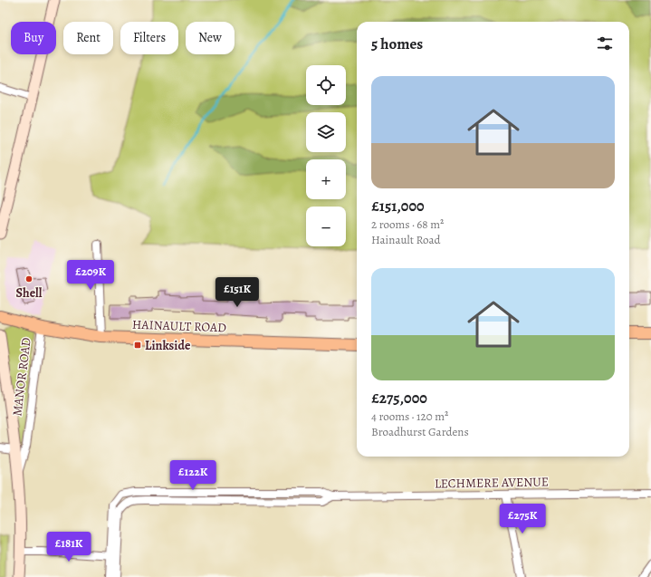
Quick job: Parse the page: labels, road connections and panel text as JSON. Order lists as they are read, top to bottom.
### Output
{
  "streets": {
    "main road": ["HAINAULT ROAD", "MANOR ROAD"],
    "street": ["LECHMERE AVENUE"]
  },
  "crossings": [
    ["HAINAULT ROAD", "MANOR ROAD"]
  ],
  "places": {
    "other": ["Shell"],
    "transit": ["Linkside"]
  },
  "page": {
    "chip": [
      "Buy",
      "Rent",
      "Filters",
      "New"
    ],
    "heading": "5 homes",
    "map_buttons": ["+", "−"],
    "list": [
      {
        "name": "£151,000",
        "note": "2 rooms · 68 m² · Hainault Road"
      },
      {
        "name": "£275,000",
        "note": "4 rooms · 120 m² · Broadhurst Gardens"
      }
    ],
    "price": [
      "£209K",
      "£151K",
      "£122K",
      "£275K",
      "£181K"
    ]
  }
}
